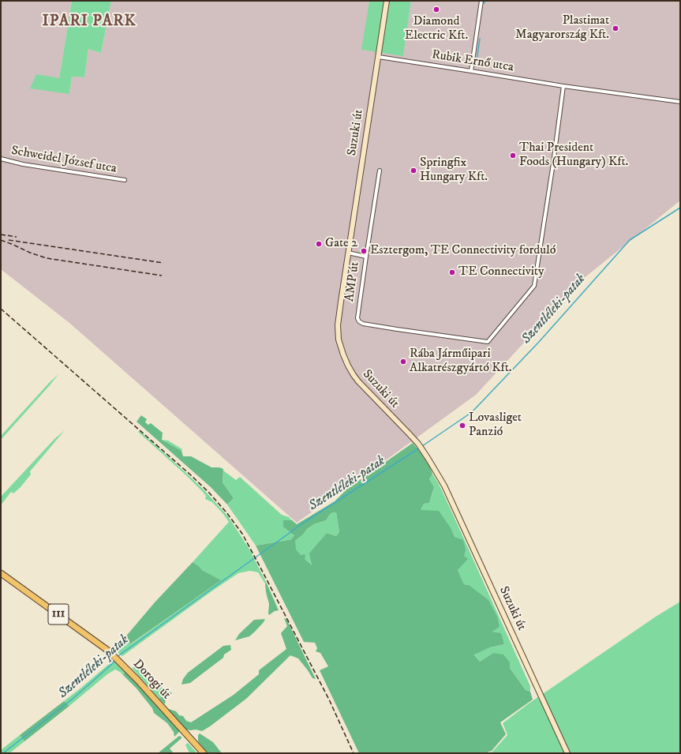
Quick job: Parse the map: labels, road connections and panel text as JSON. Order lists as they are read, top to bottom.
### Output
{
  "streets": {
    "main road": ["Suzuki út", "111", "Dorogi út"],
    "street": ["Rubik Ernő utca", "Schweidel József utca", "AMP út"]
  },
  "crossings": [
    ["Rubik Ernő utca", "Suzuki út"],
    ["Rubik Ernő utca", "AMP út"]
  ],
  "districts": ["IPARI PARK"],
  "water": ["Szentléleki-patak"],
  "places": [
    "Diamond Electric Kft.",
    "Plastimat Magyarország Kft.",
    "Thai President Foods (Hungary) Kft.",
    "Springfix Hungary Kft.",
    "Gate 2",
    "Esztergom, TE Connectivity forduló",
    "TE Connectivity",
    "Rába Járműipari Alkatrészgyártó Kft.",
    "Lovasliget Panzió"
  ]
}
